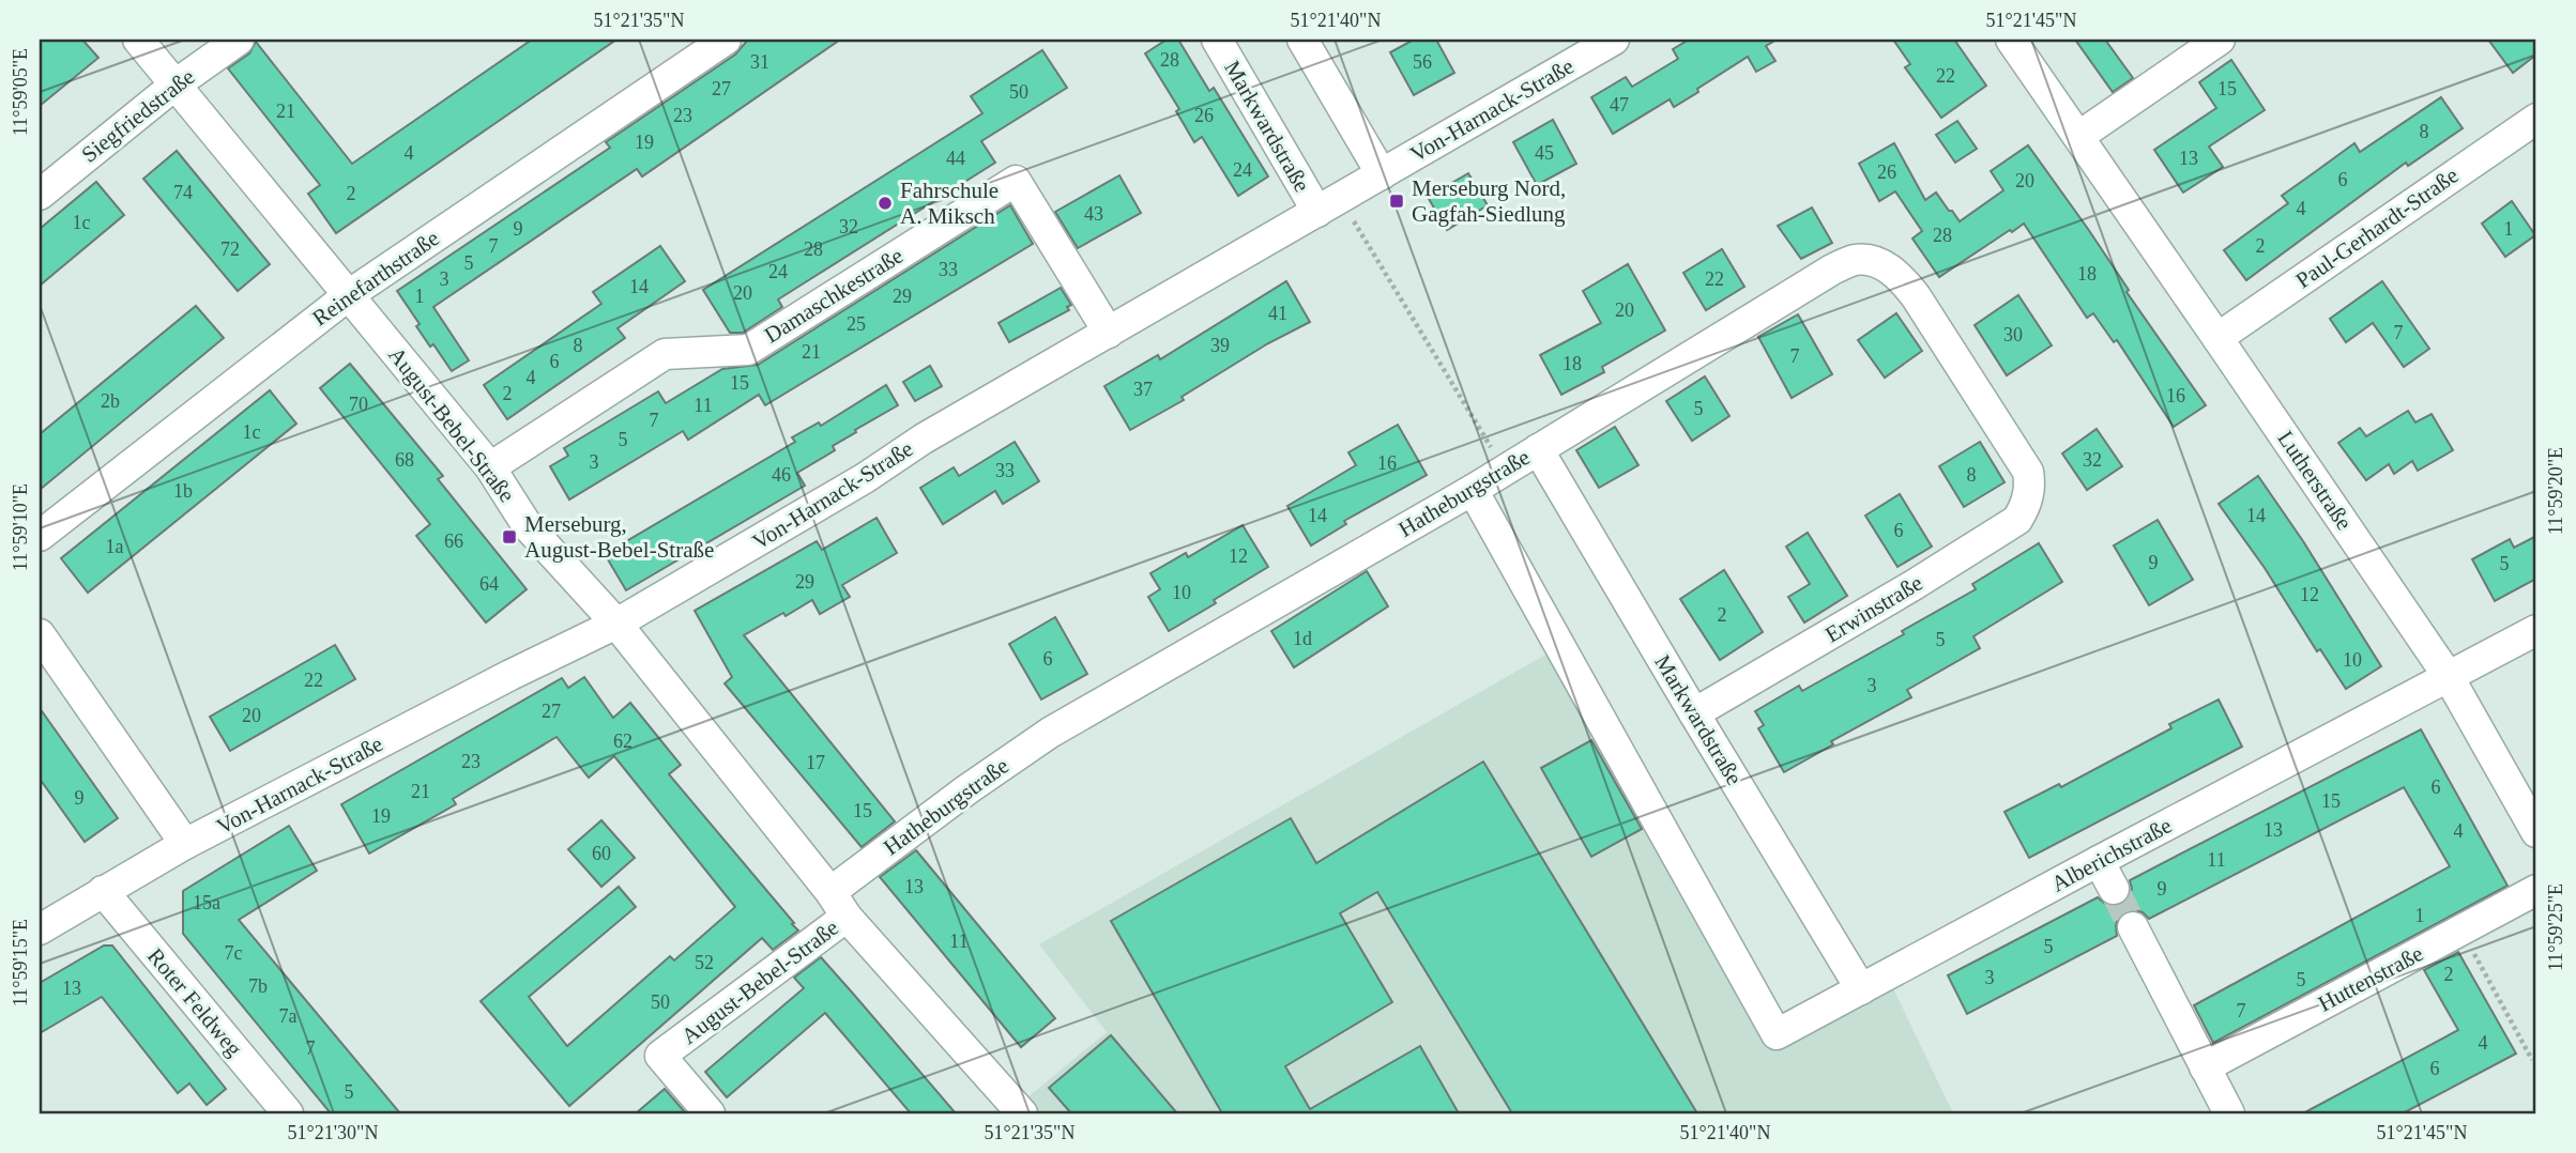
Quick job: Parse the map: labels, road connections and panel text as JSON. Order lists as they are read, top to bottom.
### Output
{
  "streets": {
    "street": [
      "Von-Harnack-Straße",
      "Siegfriedstraße",
      "Markwardstraße",
      "Paul-Gerhardt-Straße",
      "Reinefarthstraße",
      "Damaschkestraße",
      "August-Bebel-Straße",
      "Lutherstraße",
      "Hatheburgstraße",
      "Erwinstraße",
      "Alberichstraße",
      "Huttenstraße",
      "Roter Feldweg"
    ]
  },
  "crossings": [
    ["Von-Harnack-Straße", "Markwardstraße"],
    ["Von-Harnack-Straße", "Damaschkestraße"],
    ["Von-Harnack-Straße", "August-Bebel-Straße"],
    ["Von-Harnack-Straße", "Roter Feldweg"],
    ["Siegfriedstraße", "August-Bebel-Straße"],
    ["Markwardstraße", "Hatheburgstraße"],
    ["Markwardstraße", "Erwinstraße"],
    ["Markwardstraße", "Alberichstraße"],
    ["Paul-Gerhardt-Straße", "Lutherstraße"],
    ["Reinefarthstraße", "August-Bebel-Straße"],
    ["Damaschkestraße", "August-Bebel-Straße"],
    ["August-Bebel-Straße", "Hatheburgstraße"],
    ["Lutherstraße", "Alberichstraße"],
    ["Hatheburgstraße", "Erwinstraße"],
    ["Hatheburgstraße", "Alberichstraße"]
  ],
  "places": {
    "transit": ["Merseburg Nord, Gagfah-Siedlung", "Merseburg, August-Bebel-Straße"],
    "other": ["Fahrschule A. Miksch"]
  },
  "house_numbers": [
    "28",
    "31",
    "56",
    "22",
    "27",
    "15",
    "50",
    "47",
    "21",
    "23",
    "26",
    "8",
    "19",
    "4",
    "45",
    "44",
    "13",
    "24",
    "26",
    "6",
    "20",
    "74",
    "2",
    "4",
    "43",
    "1c",
    "32",
    "9",
    "1",
    "28",
    "7",
    "2",
    "72",
    "28",
    "5",
    "33",
    "24",
    "18",
    "3",
    "22",
    "14",
    "20",
    "1",
    "29",
    "20",
    "41",
    "25",
    "7",
    "30",
    "8",
    "39",
    "21",
    "7",
    "6",
    "18",
    "4",
    "15",
    "37",
    "2",
    "16",
    "2b",
    "70",
    "11",
    "5",
    "7",
    "1c",
    "5",
    "68",
    "32",
    "3",
    "16",
    "33",
    "46",
    "8",
    "1b",
    "14",
    "14",
    "6",
    "66",
    "1a",
    "12",
    "9",
    "5",
    "29",
    "64",
    "10",
    "12",
    "2",
    "1d",
    "5",
    "6",
    "10",
    "22",
    "3",
    "27",
    "20",
    "62",
    "23",
    "17",
    "6",
    "21",
    "9",
    "15",
    "15",
    "19",
    "13",
    "4",
    "60",
    "11",
    "13",
    "9",
    "15a",
    "1",
    "11",
    "5",
    "7c",
    "52",
    "2",
    "3",
    "5",
    "7b",
    "13",
    "50",
    "7",
    "7a",
    "4",
    "7",
    "6",
    "5"
  ],
  "coordinates": [
    "51°21'35\"N",
    "51°21'40\"N",
    "51°21'45\"N",
    "11°59'05\"E",
    "11°59'20\"E",
    "11°59'10\"E",
    "11°59'25\"E",
    "11°59'15\"E",
    "51°21'30\"N"
  ]
}
